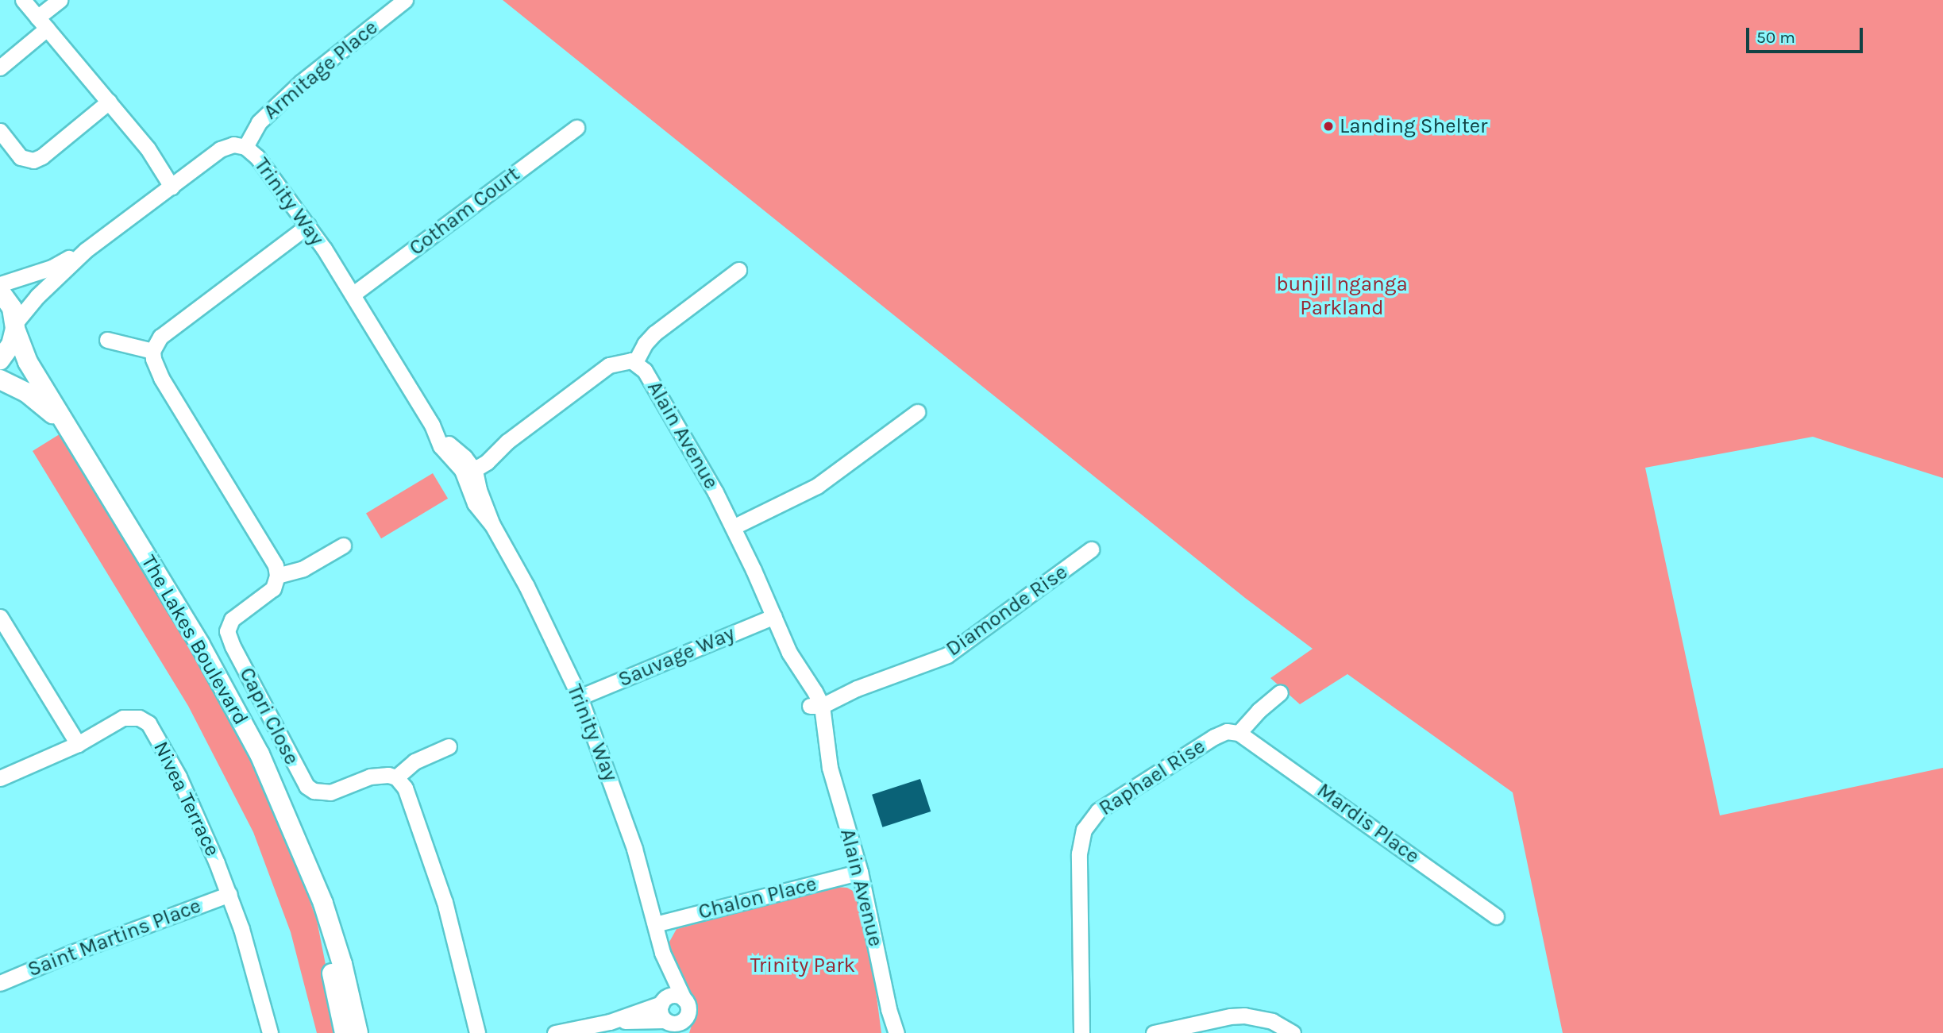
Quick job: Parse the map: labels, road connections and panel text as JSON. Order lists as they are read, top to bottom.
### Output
{
  "streets": {
    "street": [
      "Armitage Place",
      "Trinity Way",
      "Cotham Court",
      "Alain Avenue",
      "Diamonde Rise",
      "The Lakes Boulevard",
      "Sauvage Way",
      "Capri Close",
      "Raphael Rise",
      "Nivea Terrace",
      "Mardis Place",
      "Chalon Place",
      "Saint Martins Place"
    ]
  },
  "crossings": [
    ["Armitage Place", "Trinity Way"],
    ["Trinity Way", "Cotham Court"],
    ["Trinity Way", "Alain Avenue"],
    ["Trinity Way", "The Lakes Boulevard"],
    ["Trinity Way", "Sauvage Way"],
    ["Trinity Way", "Chalon Place"],
    ["Alain Avenue", "Diamonde Rise"],
    ["Alain Avenue", "Sauvage Way"],
    ["Alain Avenue", "Chalon Place"],
    ["Raphael Rise", "Mardis Place"],
    ["Nivea Terrace", "Saint Martins Place"]
  ],
  "parks": ["bunjil nganga Parkland", "Trinity Park"],
  "places": ["Landing Shelter"],
  "scale_bar": "50 m"
}
